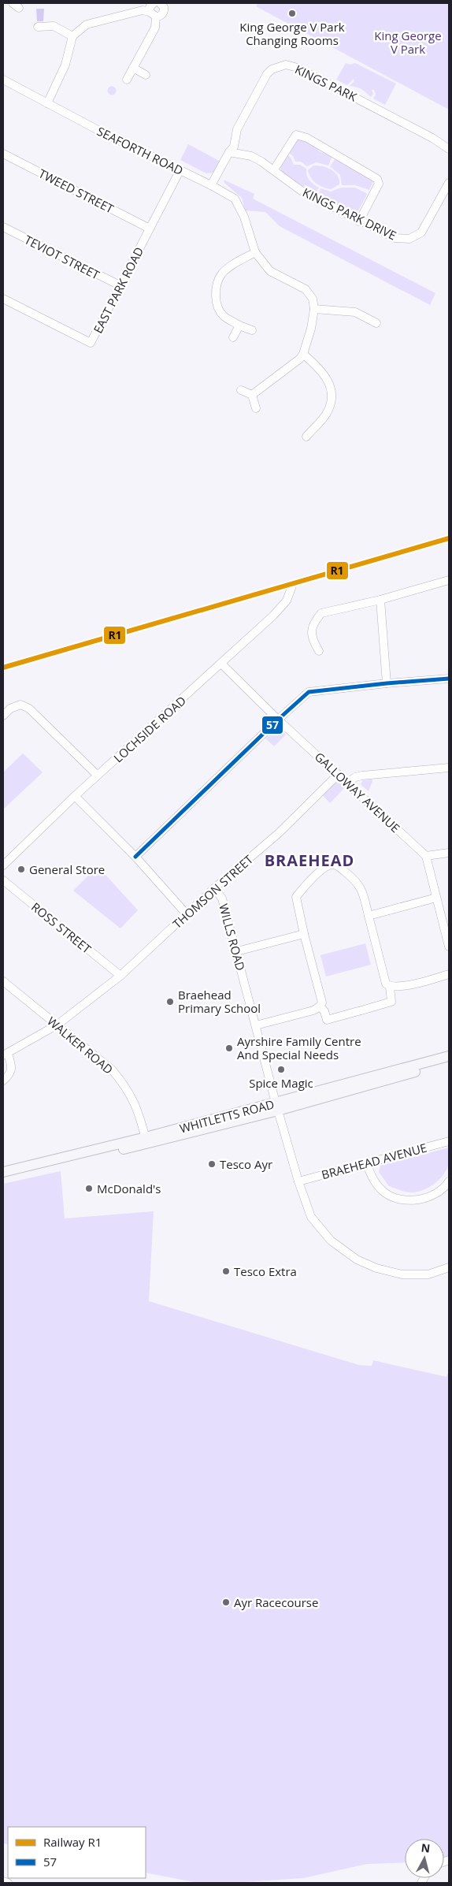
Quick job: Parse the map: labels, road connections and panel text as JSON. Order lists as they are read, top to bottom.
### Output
{
  "streets": {
    "main road": ["WHITLETTS ROAD"],
    "street": [
      "KINGS PARK",
      "SEAFORTH ROAD",
      "TWEED STREET",
      "KINGS PARK DRIVE",
      "TEVIOT STREET",
      "EAST PARK ROAD",
      "LOCHSIDE ROAD",
      "GALLOWAY AVENUE",
      "THOMSON STREET",
      "ROSS STREET",
      "WILLS ROAD",
      "WALKER ROAD",
      "BRAEHEAD AVENUE"
    ]
  },
  "crossings": [
    ["KINGS PARK", "SEAFORTH ROAD"],
    ["KINGS PARK", "KINGS PARK DRIVE"],
    ["SEAFORTH ROAD", "EAST PARK ROAD"],
    ["TWEED STREET", "EAST PARK ROAD"],
    ["TEVIOT STREET", "EAST PARK ROAD"],
    ["LOCHSIDE ROAD", "GALLOWAY AVENUE"],
    ["GALLOWAY AVENUE", "THOMSON STREET"],
    ["THOMSON STREET", "ROSS STREET"],
    ["THOMSON STREET", "WILLS ROAD"],
    ["THOMSON STREET", "WALKER ROAD"],
    ["WILLS ROAD", "WHITLETTS ROAD"],
    ["WILLS ROAD", "BRAEHEAD AVENUE"],
    ["WALKER ROAD", "WHITLETTS ROAD"]
  ],
  "districts": ["BRAEHEAD"],
  "parks": ["King George V Park"],
  "places": [
    "King George V Park Changing Rooms",
    "General Store",
    "Braehead Primary School",
    "Ayrshire Family Centre And Special Needs",
    "Spice Magic",
    "Tesco Ayr",
    "McDonald's",
    "Tesco Extra",
    "Ayr Racecourse"
  ],
  "lines": ["rail line R1", "transit line 57"],
  "legend": ["Railway R1", "57"],
  "north": "top"
}
